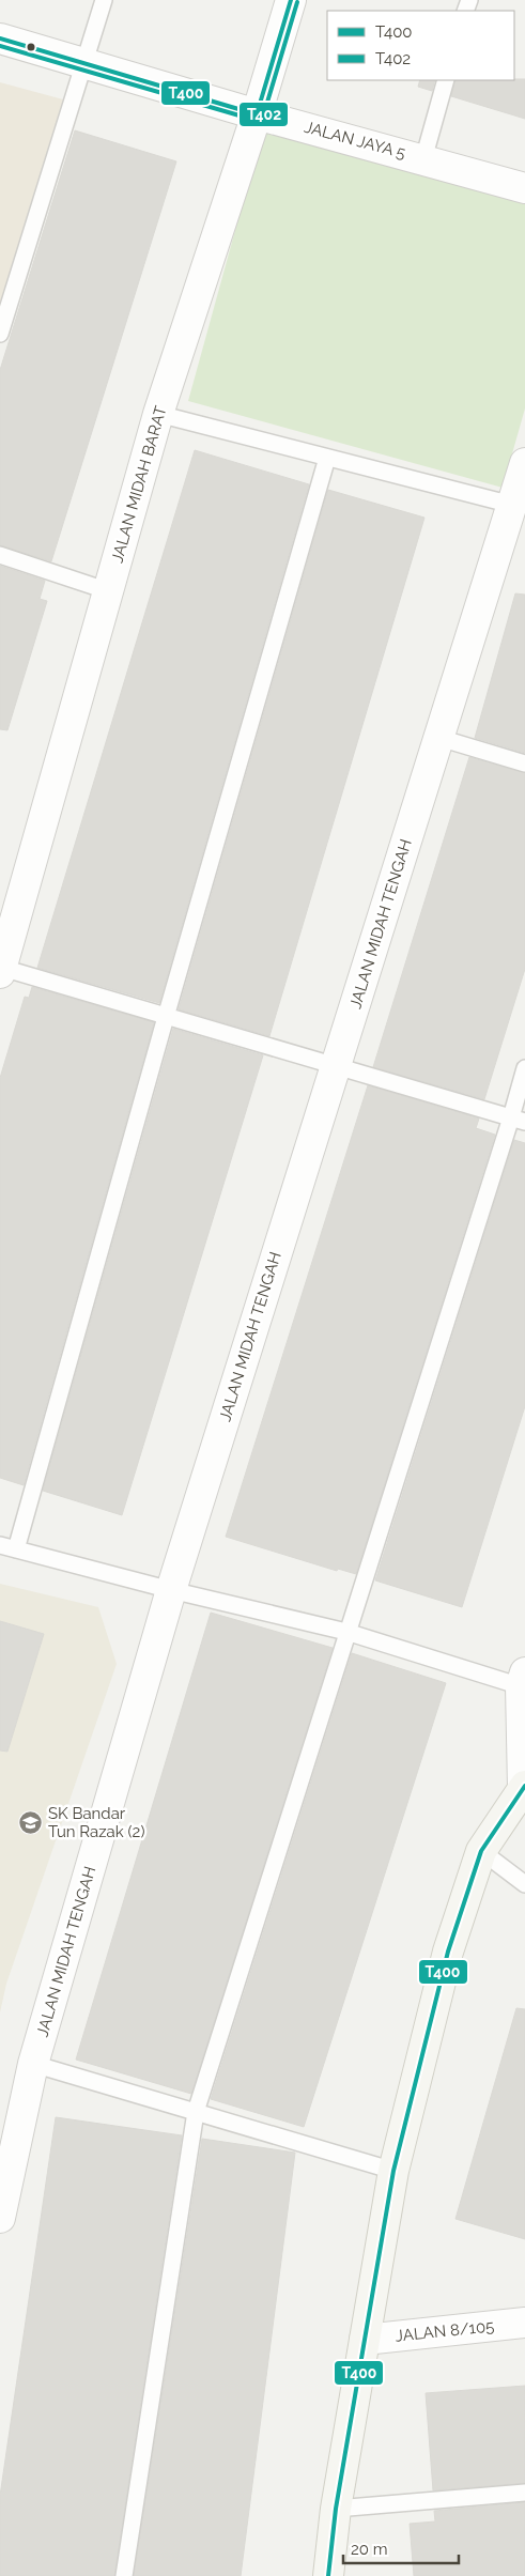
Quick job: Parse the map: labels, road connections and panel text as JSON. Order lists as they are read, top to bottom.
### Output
{
  "streets": {
    "street": [
      "JALAN JAYA 5",
      "JALAN MIDAH BARAT",
      "JALAN MIDAH TENGAH",
      "JALAN 8/105"
    ]
  },
  "crossings": [
    ["JALAN JAYA 5", "JALAN MIDAH BARAT"]
  ],
  "places": {
    "school or university": ["SK Bandar Tun Razak (2)"]
  },
  "lines": ["transit line T400", "transit line T402"],
  "legend": ["T400", "T402"],
  "scale_bar": "20 m"
}
